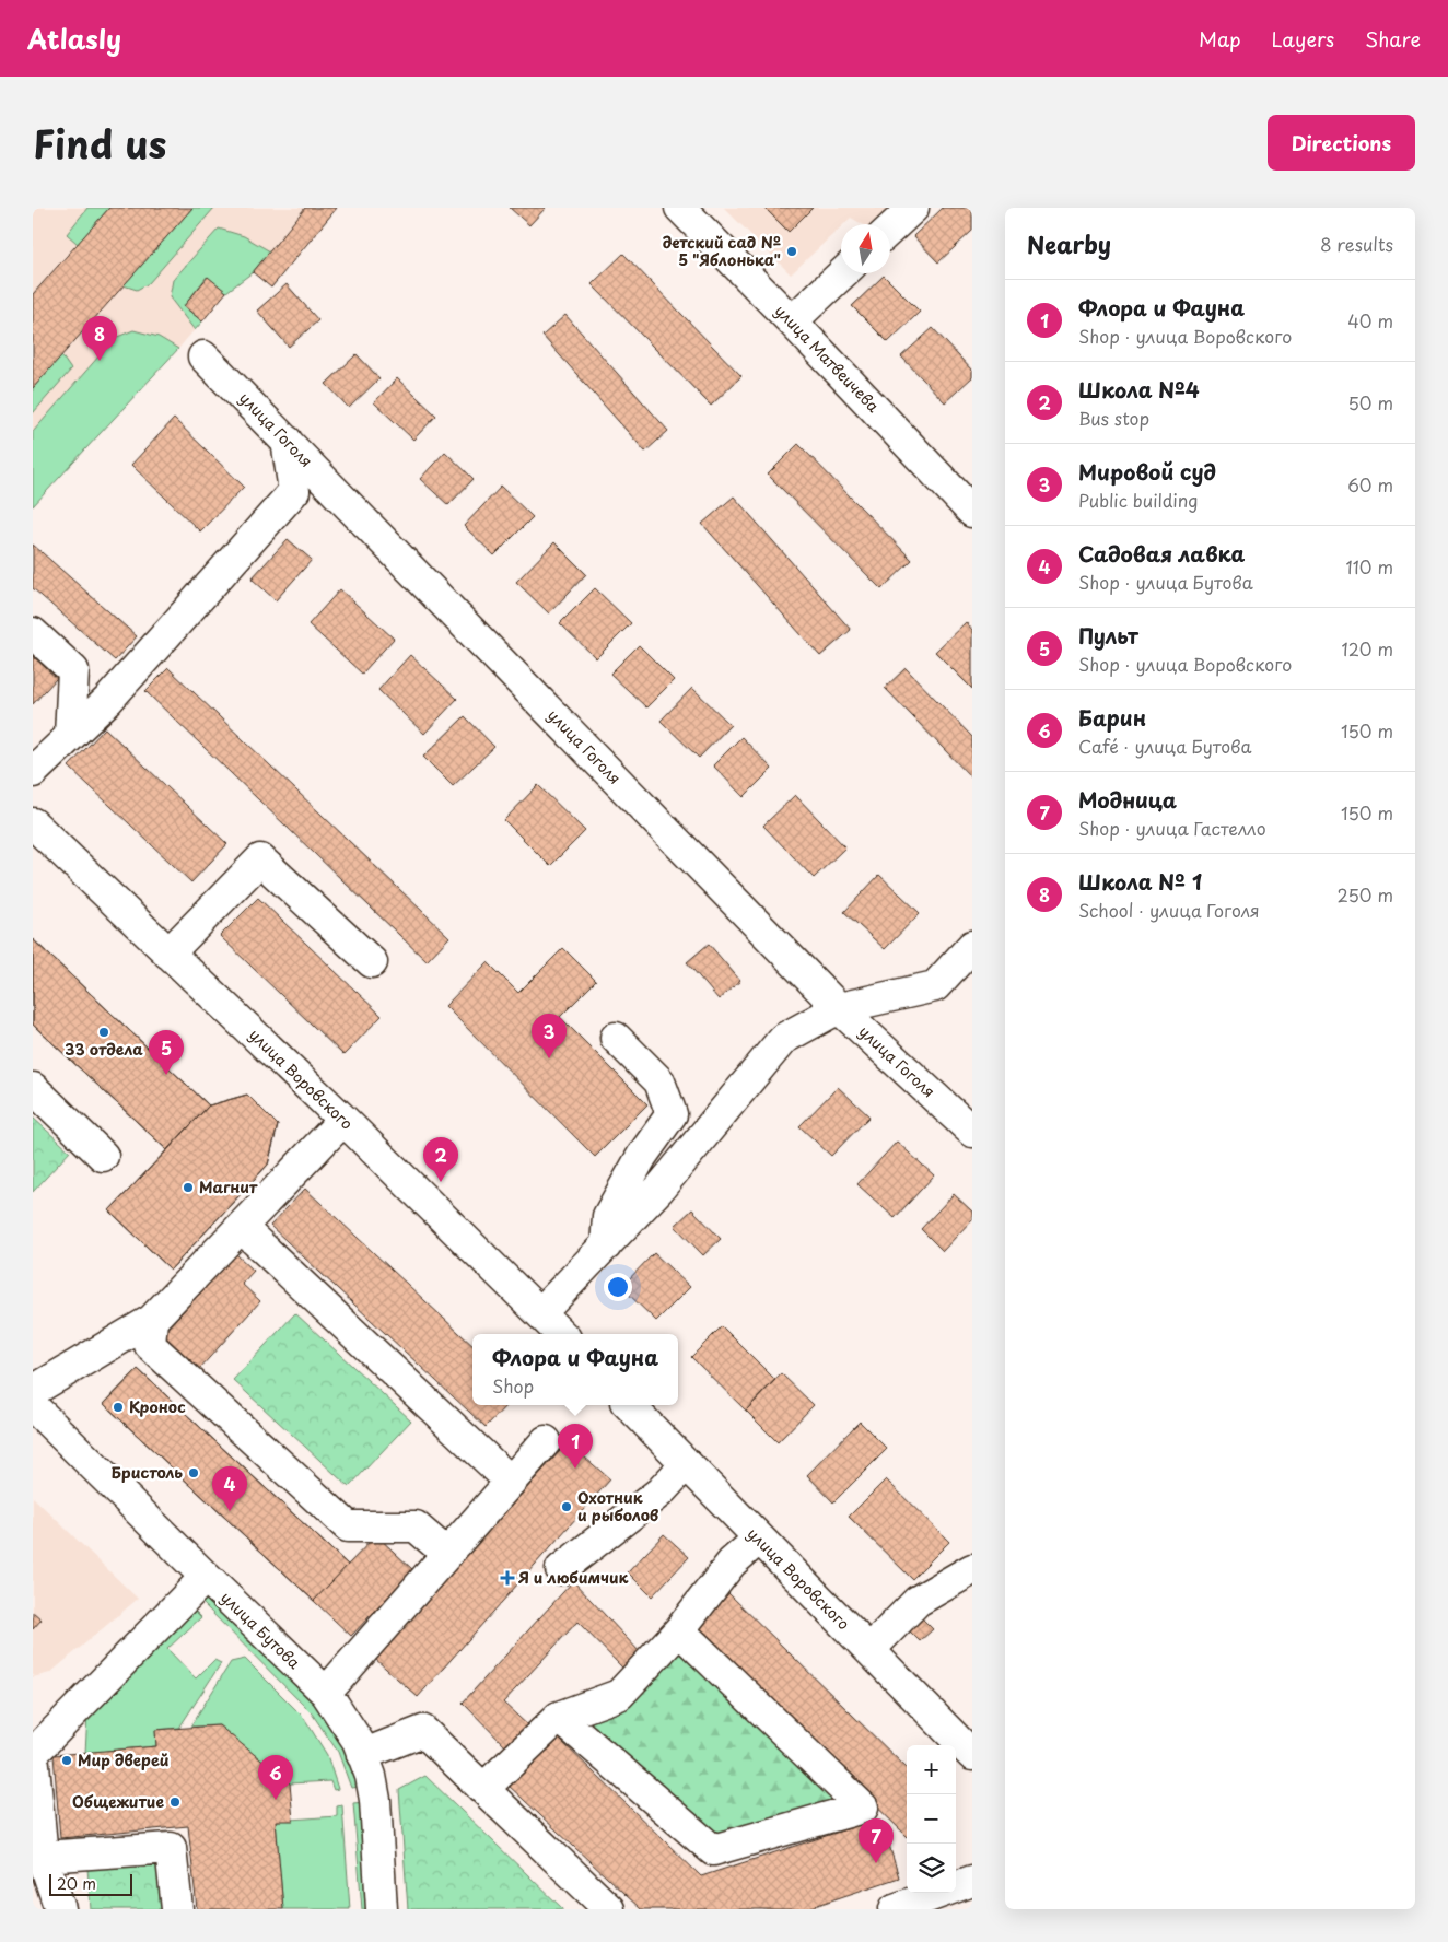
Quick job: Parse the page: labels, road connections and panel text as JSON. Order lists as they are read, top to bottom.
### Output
{
  "streets": {
    "street": [
      "улица Матвеичева",
      "улица Гоголя",
      "улица Воровского",
      "улица Бутова"
    ]
  },
  "places": {
    "other": [
      "детский сад № 5 \"Яблонька\"",
      "33 отдела",
      "Магнит",
      "Кронос",
      "Бристоль",
      "Охотник и рыболов",
      "Мир дверей",
      "Общежитие"
    ],
    "health": ["Я и любимчик"]
  },
  "scale_bar": "20 m",
  "north": "top",
  "page": {
    "header": "Atlasly",
    "nav": ["Map", "Layers", "Share"],
    "title": "Find us",
    "buttons": "Directions",
    "heading": ["Nearby", "8 results"],
    "list": [
      {
        "mark": "1",
        "name": "Флора и Фауна",
        "note": "Shop · улица Воровского",
        "value": "40 m"
      },
      {
        "mark": "2",
        "name": "Школа №4",
        "note": "Bus stop",
        "value": "50 m"
      },
      {
        "mark": "3",
        "name": "Мировой суд",
        "note": "Public building",
        "value": "60 m"
      },
      {
        "mark": "4",
        "name": "Садовая лавка",
        "note": "Shop · улица Бутова",
        "value": "110 m"
      },
      {
        "mark": "5",
        "name": "Пульт",
        "note": "Shop · улица Воровского",
        "value": "120 m"
      },
      {
        "mark": "6",
        "name": "Барин",
        "note": "Café · улица Бутова",
        "value": "150 m"
      },
      {
        "mark": "7",
        "name": "Модница",
        "note": "Shop · улица Гастелло",
        "value": "150 m"
      },
      {
        "mark": "8",
        "name": "Школа № 1",
        "note": "School · улица Гоголя",
        "value": "250 m"
      }
    ],
    "pins": [
      "8",
      "3",
      "5",
      "2",
      "1",
      "4",
      "6",
      "7"
    ],
    "popup": ["Флора и Фауна", "Shop"],
    "map_buttons": ["+", "−"],
    "scale": "20 m"
  }
}
